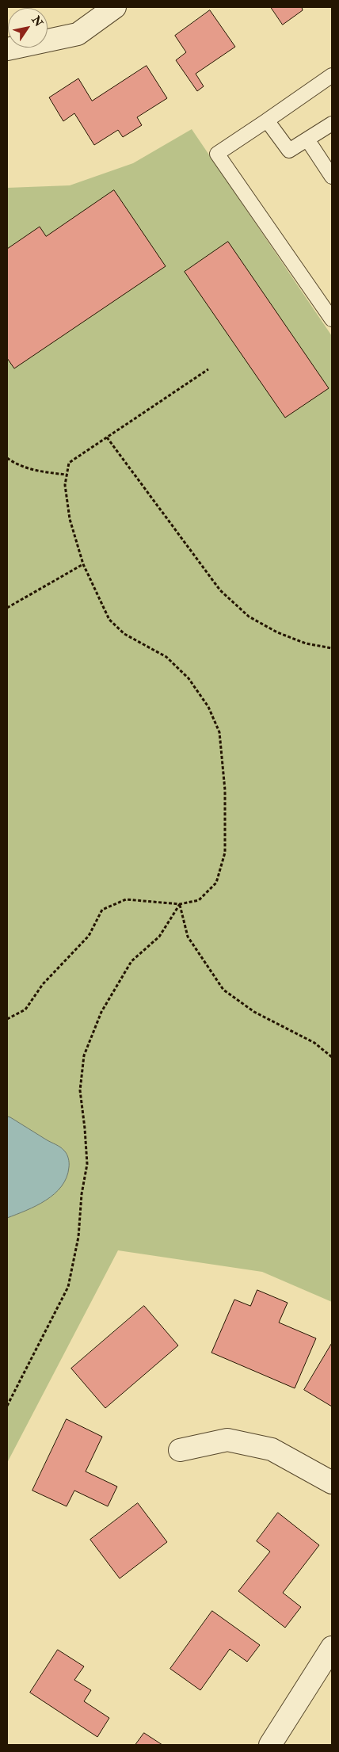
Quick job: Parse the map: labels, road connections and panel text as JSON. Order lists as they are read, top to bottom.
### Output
{
  "north": "top right"
}
